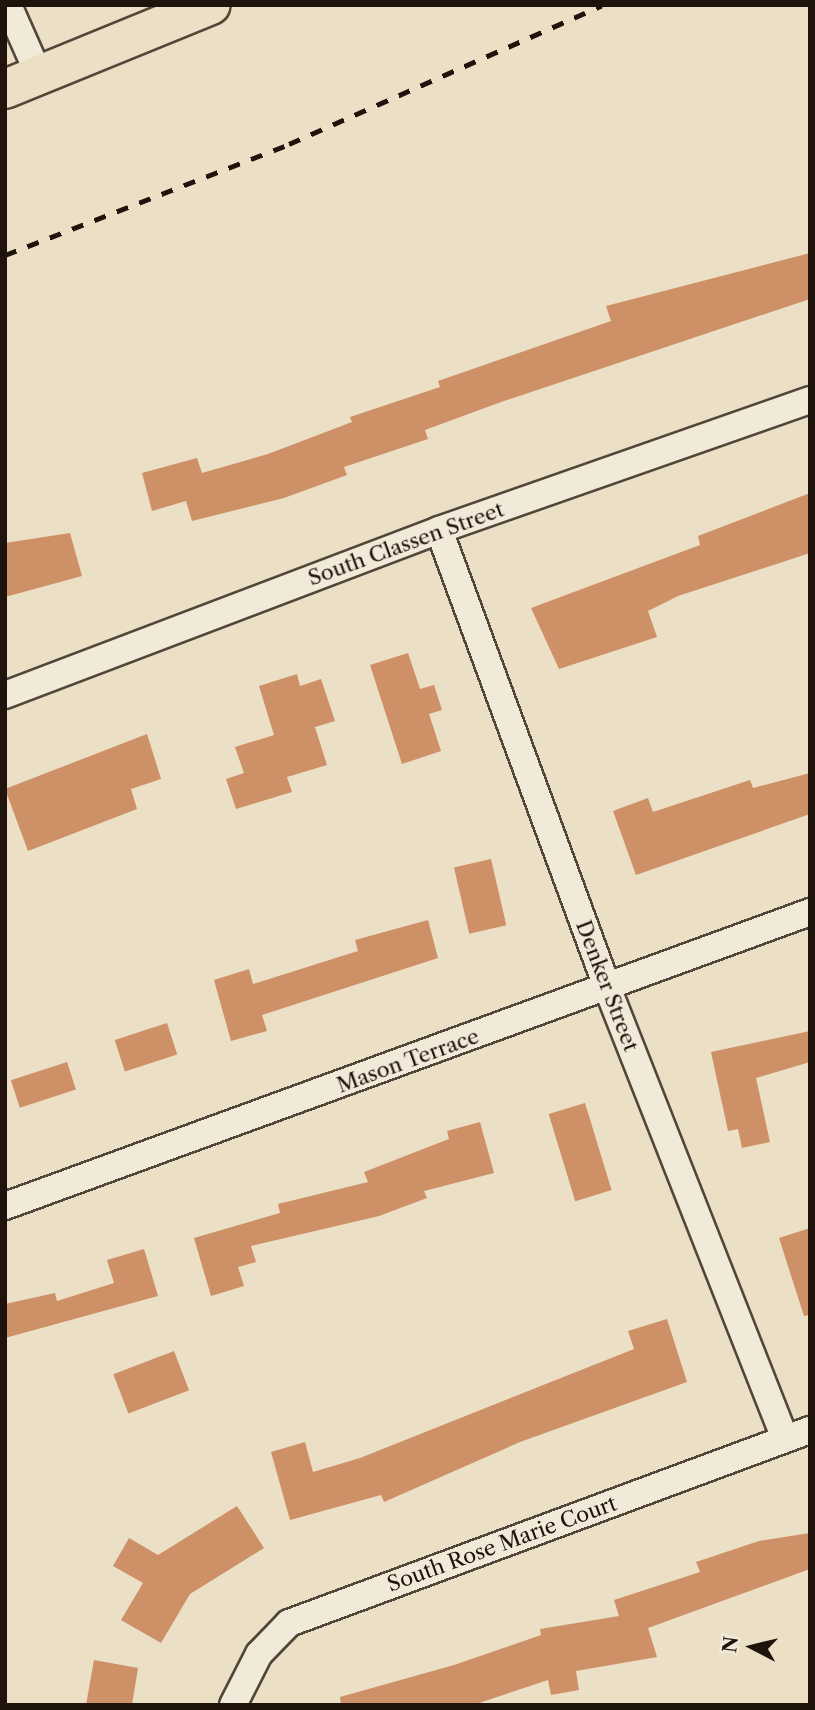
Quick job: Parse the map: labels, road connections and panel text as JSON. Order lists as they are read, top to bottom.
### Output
{
  "streets": {
    "street": [
      "South Classen Street",
      "Denker Street",
      "Mason Terrace",
      "South Rose Marie Court"
    ]
  },
  "crossings": [
    ["South Classen Street", "Denker Street"],
    ["Denker Street", "Mason Terrace"],
    ["Denker Street", "South Rose Marie Court"]
  ],
  "north": "left"
}
